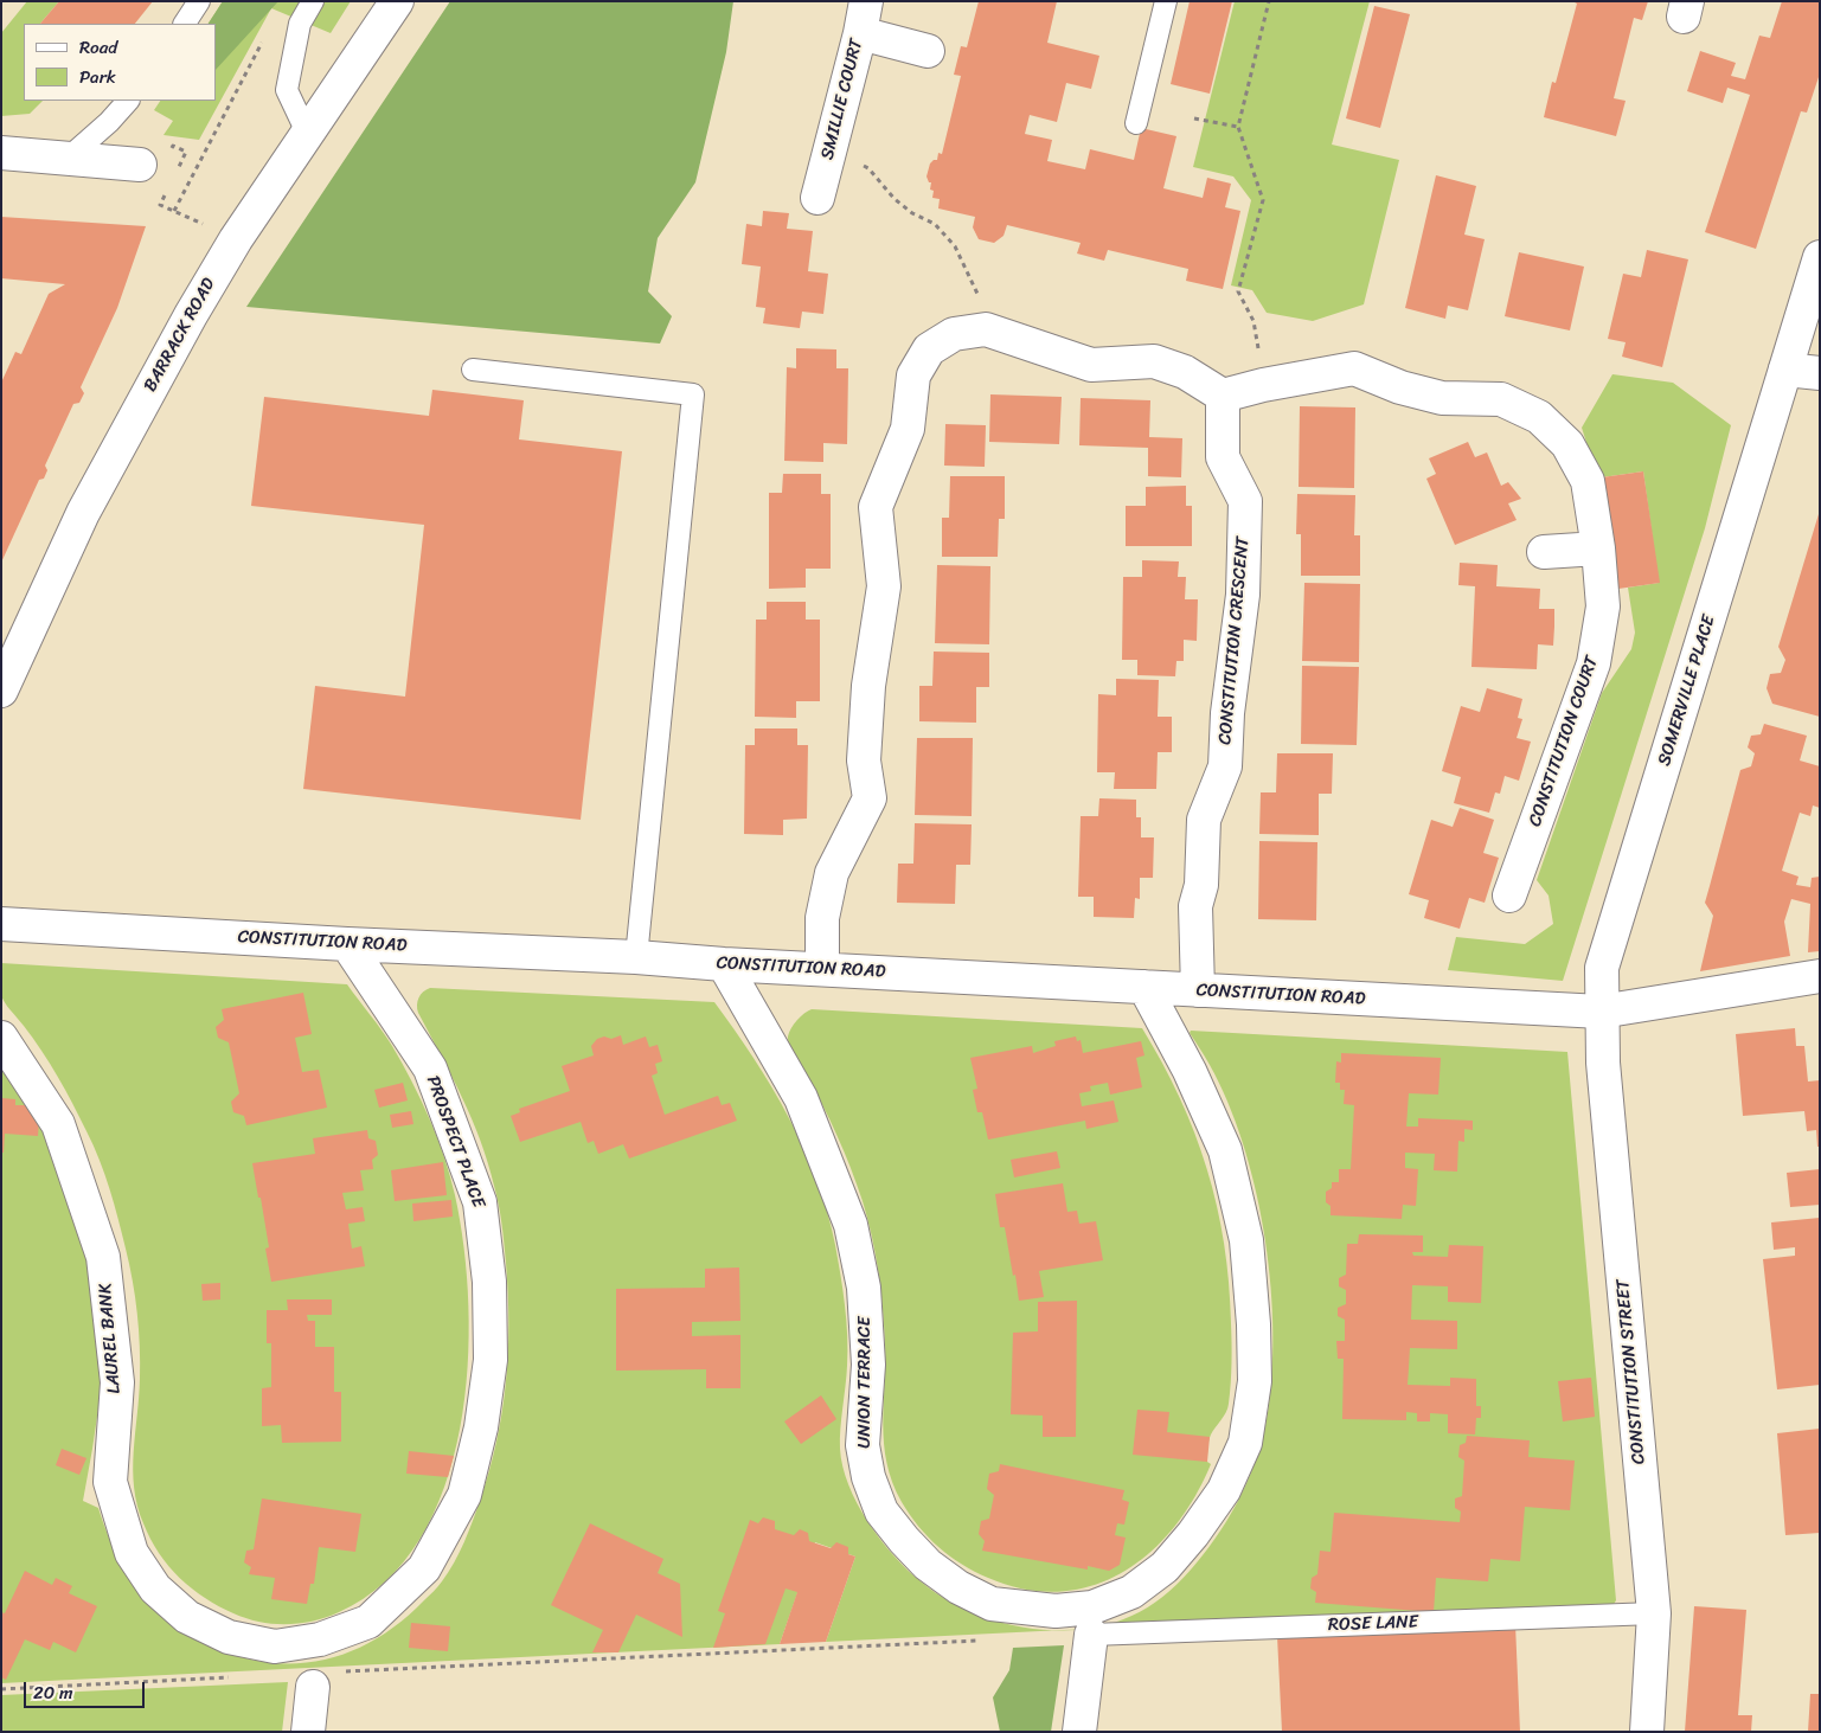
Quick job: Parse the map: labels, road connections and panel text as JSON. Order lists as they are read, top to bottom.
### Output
{
  "streets": {
    "street": [
      "SMILLIE COURT",
      "BARRACK ROAD",
      "CONSTITUTION CRESCENT",
      "SOMERVILLE PLACE",
      "CONSTITUTION COURT",
      "CONSTITUTION ROAD",
      "PROSPECT PLACE",
      "LAUREL BANK",
      "CONSTITUTION STREET",
      "UNION TERRACE"
    ],
    "lane": ["ROSE LANE"]
  },
  "crossings": [
    ["CONSTITUTION CRESCENT", "CONSTITUTION COURT"],
    ["CONSTITUTION CRESCENT", "CONSTITUTION ROAD"],
    ["SOMERVILLE PLACE", "CONSTITUTION ROAD"],
    ["SOMERVILLE PLACE", "CONSTITUTION STREET"],
    ["CONSTITUTION ROAD", "PROSPECT PLACE"],
    ["CONSTITUTION ROAD", "CONSTITUTION STREET"],
    ["CONSTITUTION ROAD", "UNION TERRACE"],
    ["PROSPECT PLACE", "LAUREL BANK"],
    ["CONSTITUTION STREET", "ROSE LANE"]
  ],
  "legend": ["Road", "Park"],
  "scale_bar": "20 m"
}
